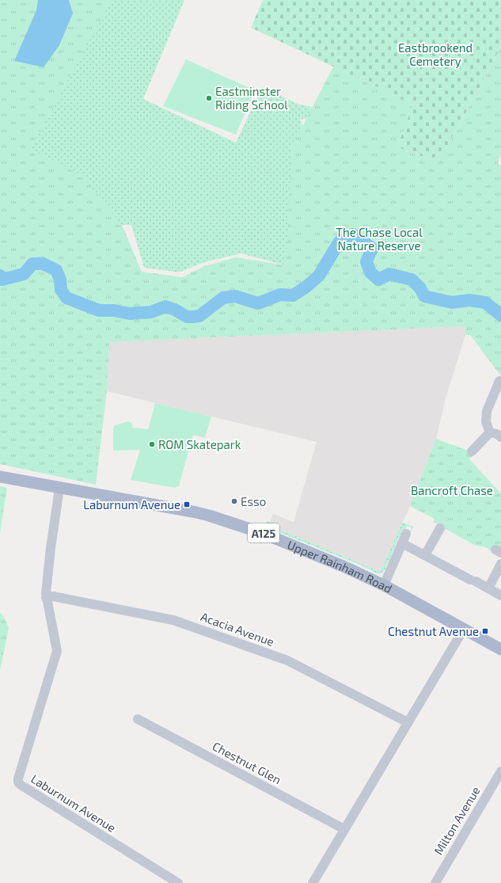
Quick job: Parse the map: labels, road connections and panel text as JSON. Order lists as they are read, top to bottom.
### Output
{
  "streets": {
    "main road": ["A125", "Upper Rainham Road"],
    "street": [
      "Acacia Avenue",
      "Chestnut Glen",
      "Laburnum Avenue",
      "Milton Avenue"
    ]
  },
  "crossings": [
    ["Upper Rainham Road", "Laburnum Avenue"],
    ["Acacia Avenue", "Laburnum Avenue"]
  ],
  "parks": ["Eastbrookend Cemetery", "The Chase Local Nature Reserve", "Bancroft Chase"],
  "places": {
    "other": ["Eastminster Riding School", "ROM Skatepark", "Esso"],
    "transit": ["Laburnum Avenue", "Chestnut Avenue"]
  }
}
